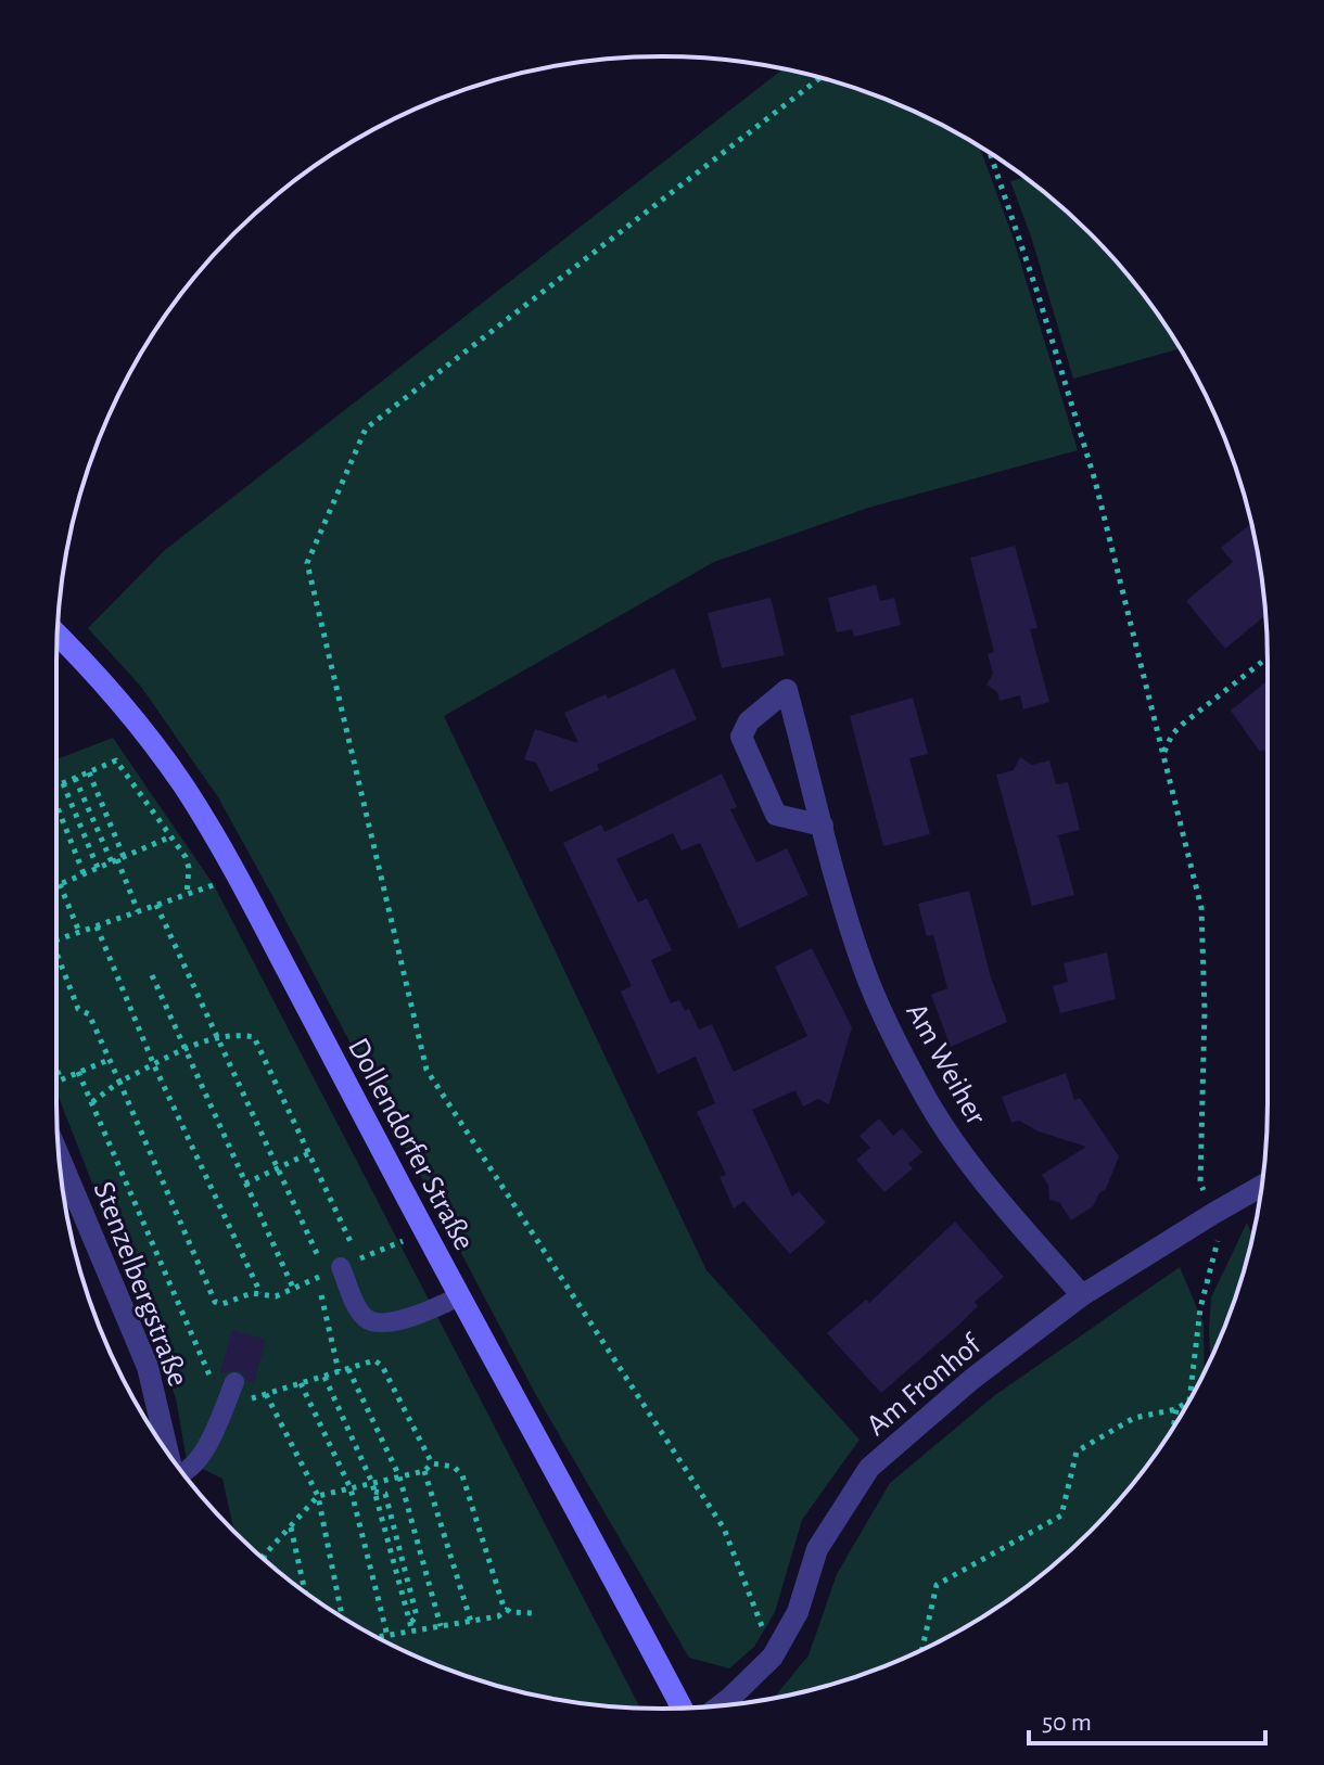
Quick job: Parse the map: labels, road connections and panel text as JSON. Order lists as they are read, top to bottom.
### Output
{
  "streets": {
    "main road": ["Dollendorfer Straße"],
    "street": ["Am Weiher", "Stenzelbergstraße", "Am Fronhof"]
  },
  "crossings": [
    ["Am Weiher", "Am Fronhof"]
  ],
  "scale_bar": "50 m"
}
